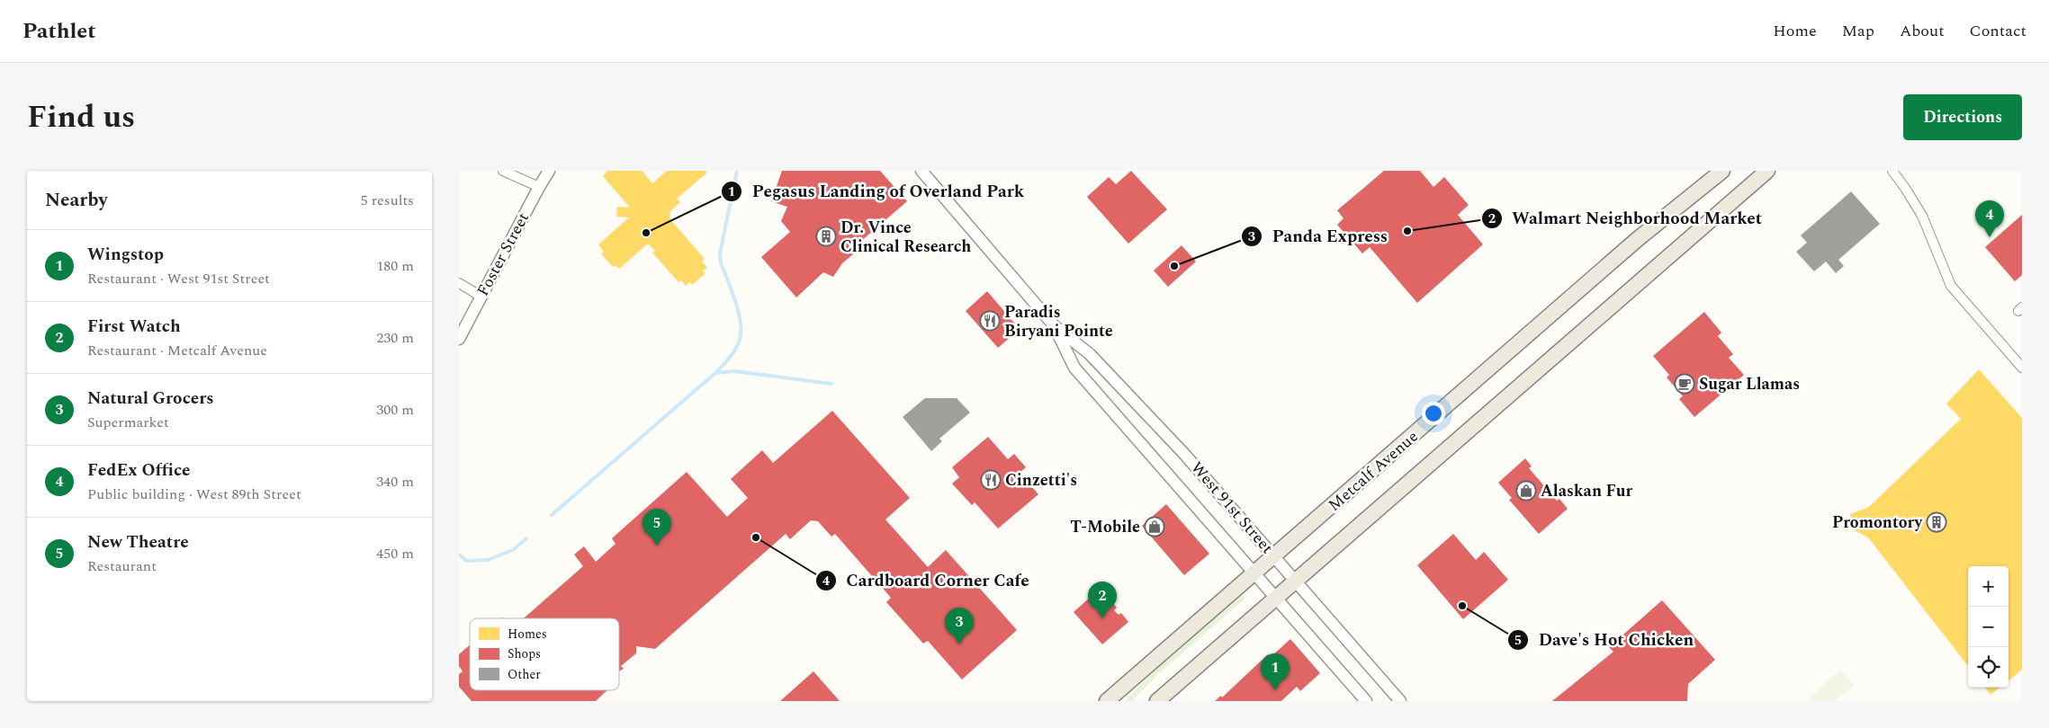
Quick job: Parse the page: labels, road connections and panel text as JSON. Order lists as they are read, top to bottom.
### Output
{
  "streets": {
    "main road": ["Metcalf Avenue"],
    "street": ["Foster Street", "West 91st Street"]
  },
  "crossings": [
    ["Metcalf Avenue", "West 91st Street"]
  ],
  "places": {
    "other": [
      "Walmart Neighborhood Market",
      "Pegasus Landing of Overland Park",
      "Panda Express",
      "Cardboard Corner Cafe",
      "Dave's Hot Chicken"
    ],
    "building": ["Dr. Vince Clinical Research", "Promontory"],
    "restaurant": ["Paradis Biryani Pointe", "Cinzetti's"],
    "cafe": ["Sugar Llamas"],
    "shop": ["Alaskan Fur", "T-Mobile"]
  },
  "legend": ["Homes", "Shops", "Other"],
  "page": {
    "header": "Pathlet",
    "nav": [
      "Home",
      "Map",
      "About",
      "Contact"
    ],
    "title": "Find us",
    "buttons": "Directions",
    "heading": ["Nearby", "5 results"],
    "pins": [
      "4",
      "5",
      "2",
      "3",
      "1"
    ],
    "list": [
      {
        "mark": "1",
        "name": "Wingstop",
        "note": "Restaurant · West 91st Street",
        "value": "180 m"
      },
      {
        "mark": "2",
        "name": "First Watch",
        "note": "Restaurant · Metcalf Avenue",
        "value": "230 m"
      },
      {
        "mark": "3",
        "name": "Natural Grocers",
        "note": "Supermarket",
        "value": "300 m"
      },
      {
        "mark": "4",
        "name": "FedEx Office",
        "note": "Public building · West 89th Street",
        "value": "340 m"
      },
      {
        "mark": "5",
        "name": "New Theatre",
        "note": "Restaurant",
        "value": "450 m"
      }
    ],
    "map_buttons": ["+", "−"]
  }
}
